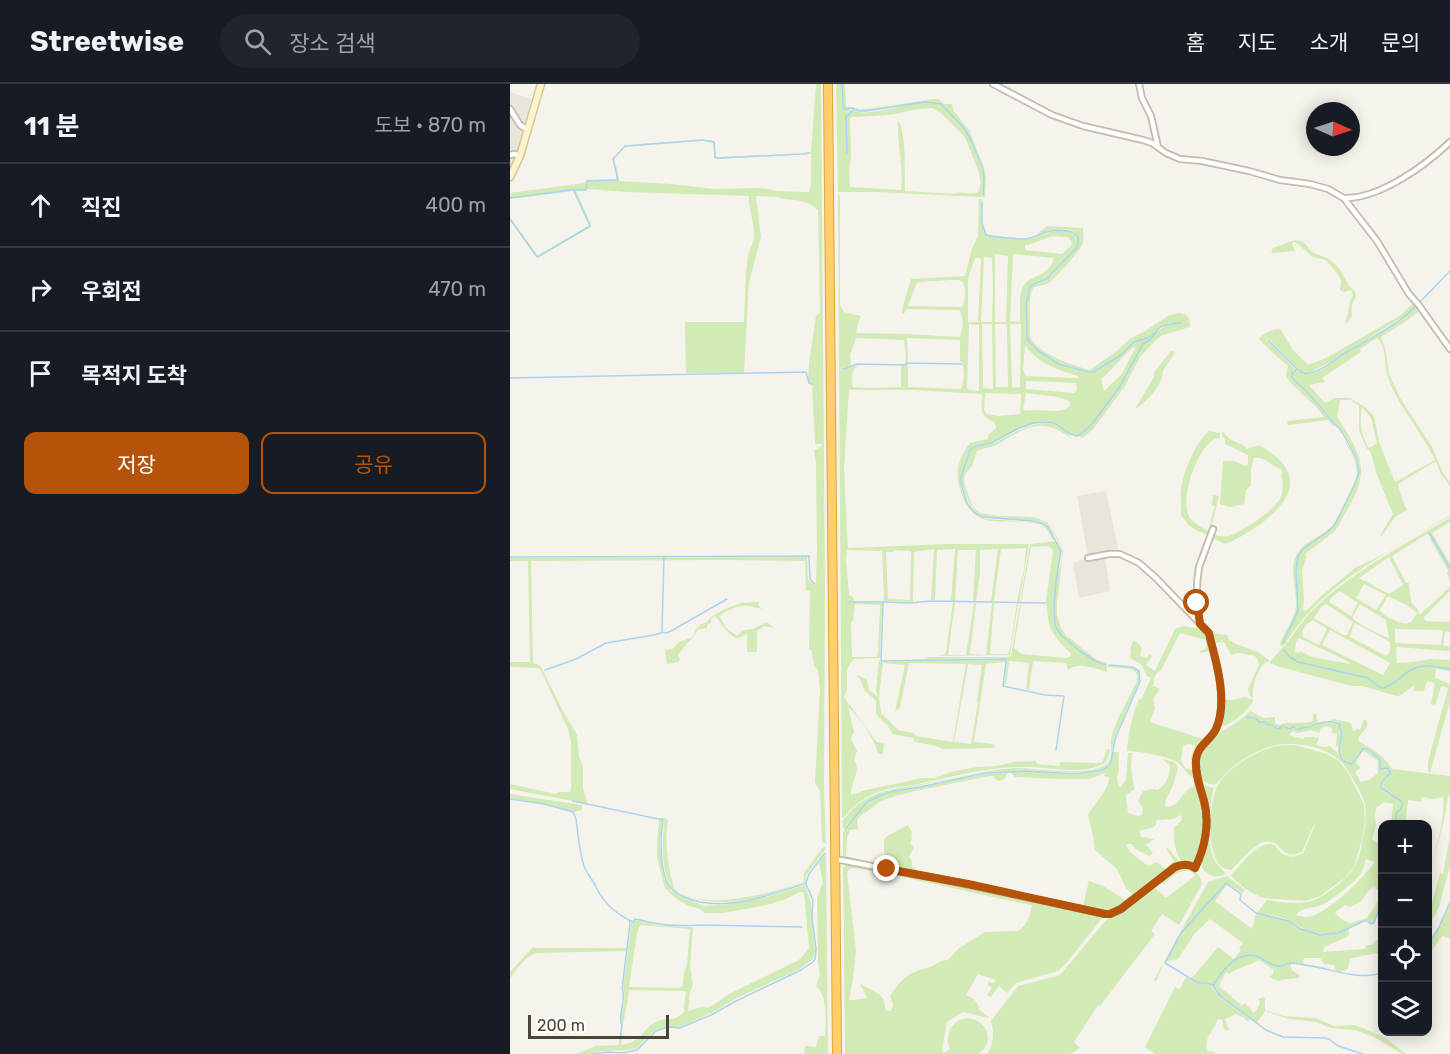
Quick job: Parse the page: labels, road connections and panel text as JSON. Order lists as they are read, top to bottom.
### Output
{
  "scale_bar": "200 m",
  "north": "right",
  "page": {
    "header": "Streetwise",
    "search": "장소 검색",
    "nav": [
      "홈",
      "지도",
      "소개",
      "문의"
    ],
    "heading": ["11 분", "도보 · 870 m"],
    "list": [
      ["직진", "400 m"],
      ["우회전", "470 m"],
      "목적지 도착"
    ],
    "buttons": ["저장", "공유"],
    "map_buttons": ["+", "−"],
    "scale": "200 m"
  }
}
